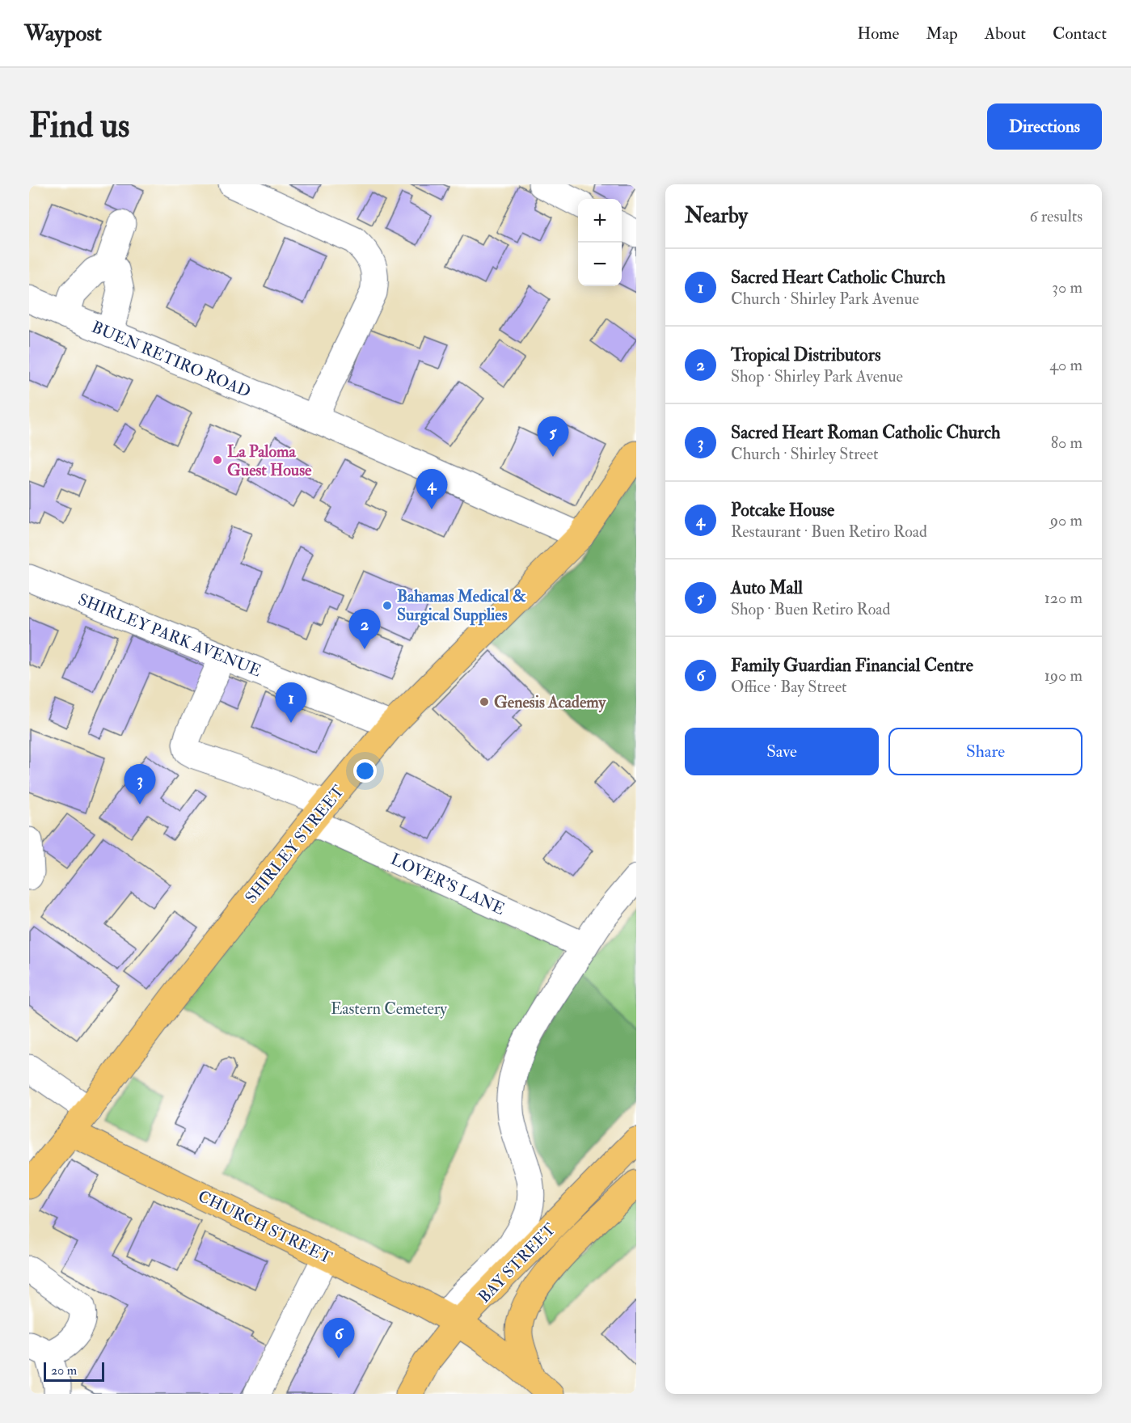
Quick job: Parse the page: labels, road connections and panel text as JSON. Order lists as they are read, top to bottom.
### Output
{
  "streets": {
    "main road": ["SHIRLEY STREET", "CHURCH STREET", "BAY STREET"],
    "street": ["BUEN RETIRO ROAD", "SHIRLEY PARK AVENUE", "LOVER'S LANE"]
  },
  "crossings": [
    ["BUEN RETIRO ROAD", "SHIRLEY STREET"],
    ["SHIRLEY PARK AVENUE", "SHIRLEY STREET"],
    ["SHIRLEY PARK AVENUE", "LOVER'S LANE"],
    ["SHIRLEY STREET", "LOVER'S LANE"],
    ["SHIRLEY STREET", "CHURCH STREET"],
    ["CHURCH STREET", "BAY STREET"]
  ],
  "parks": ["Eastern Cemetery"],
  "places": ["La Paloma Guest House", "Bahamas Medical & Surgical Supplies", "Genesis Academy"],
  "scale_bar": "20 m",
  "page": {
    "header": "Waypost",
    "nav": [
      "Home",
      "Map",
      "About",
      "Contact"
    ],
    "buttons": [
      "Directions",
      ["Save", "Share"]
    ],
    "title": "Find us",
    "heading": ["Nearby", "6 results"],
    "map_buttons": ["+", "−"],
    "list": [
      {
        "mark": "1",
        "name": "Sacred Heart Catholic Church",
        "note": "Church · Shirley Park Avenue",
        "value": "30 m"
      },
      {
        "mark": "2",
        "name": "Tropical Distributors",
        "note": "Shop · Shirley Park Avenue",
        "value": "40 m"
      },
      {
        "mark": "3",
        "name": "Sacred Heart Roman Catholic Church",
        "note": "Church · Shirley Street",
        "value": "80 m"
      },
      {
        "mark": "4",
        "name": "Potcake House",
        "note": "Restaurant · Buen Retiro Road",
        "value": "90 m"
      },
      {
        "mark": "5",
        "name": "Auto Mall",
        "note": "Shop · Buen Retiro Road",
        "value": "120 m"
      },
      {
        "mark": "6",
        "name": "Family Guardian Financial Centre",
        "note": "Office · Bay Street",
        "value": "190 m"
      }
    ],
    "pins": [
      "5",
      "4",
      "2",
      "1",
      "3",
      "6"
    ],
    "scale": "20 m"
  }
}
